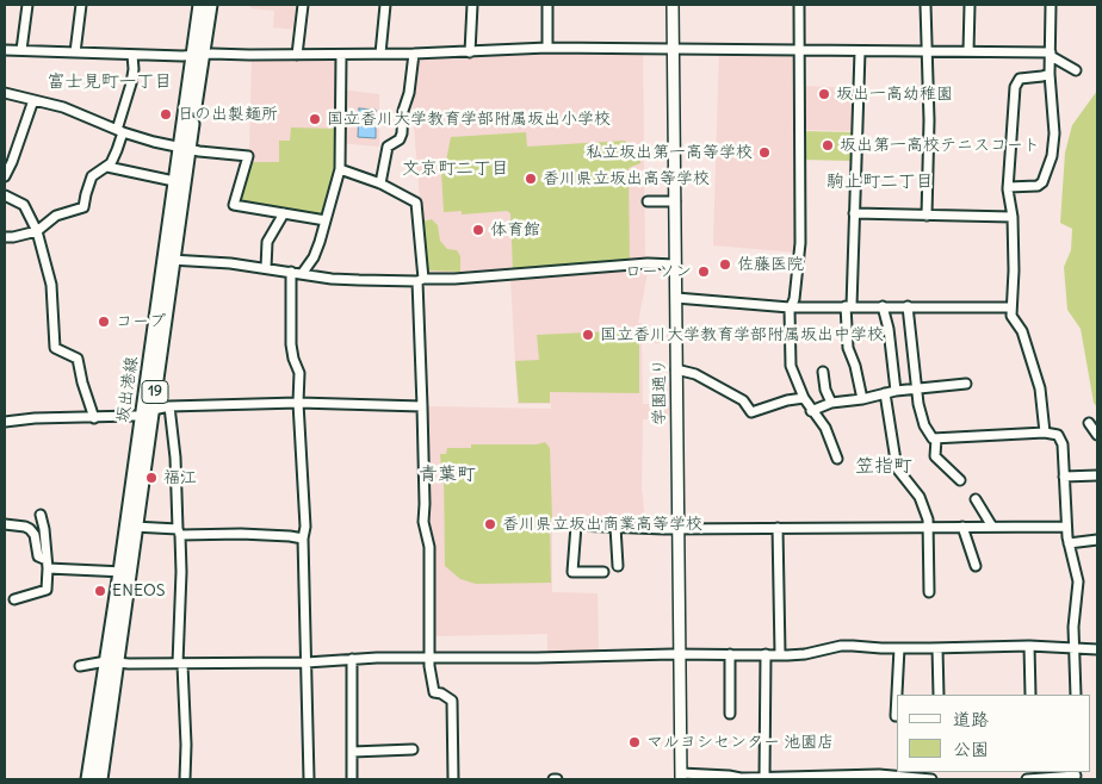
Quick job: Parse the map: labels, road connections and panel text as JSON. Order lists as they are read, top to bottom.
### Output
{
  "streets": {
    "main road": ["坂出港線", "19"],
    "street": ["学園通り"]
  },
  "districts": [
    "富士見町一丁目",
    "文京町二丁目",
    "駒止町二丁目",
    "笠指町",
    "青葉町"
  ],
  "places": [
    "坂出一高幼稚園",
    "日の出製麺所",
    "国立香川大学教育学部附属坂出小学校",
    "坂出第一高校テニスコート",
    "私立坂出第一高等学校",
    "香川県立坂出高等学校",
    "体育館",
    "佐藤医院",
    "ローソン",
    "コープ",
    "国立香川大学教育学部附属坂出中学校",
    "福江",
    "香川県立坂出商業高等学校",
    "ENEOS",
    "マルヨシセンター 池園店"
  ],
  "legend": ["道路", "公園"]
}
